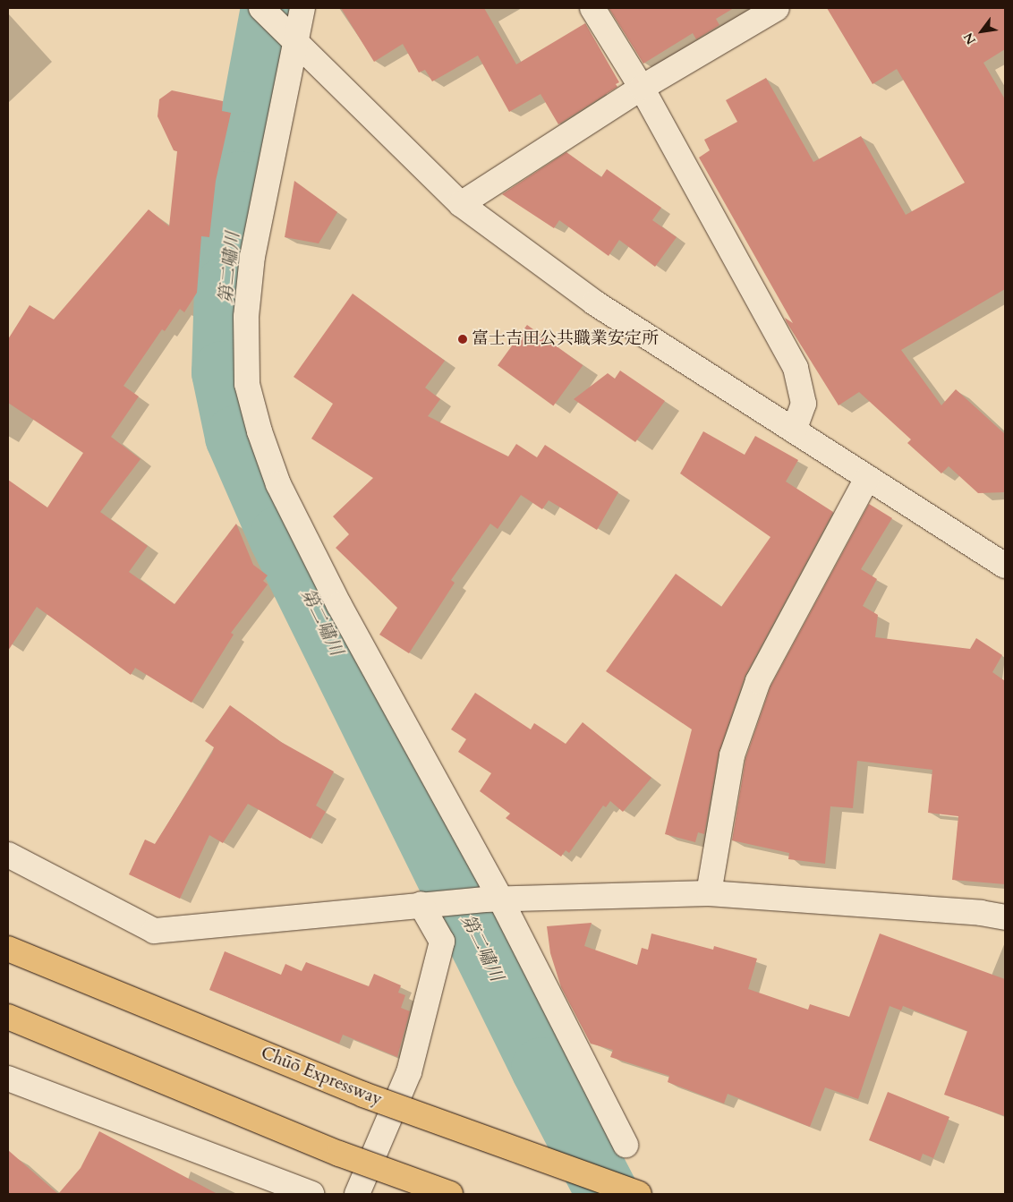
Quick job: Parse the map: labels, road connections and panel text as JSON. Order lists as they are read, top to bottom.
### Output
{
  "streets": {
    "highway": ["Chūō Expressway"]
  },
  "water": ["第二嘯川"],
  "places": ["富士吉田公共職業安定所"],
  "north": "bottom left"
}
